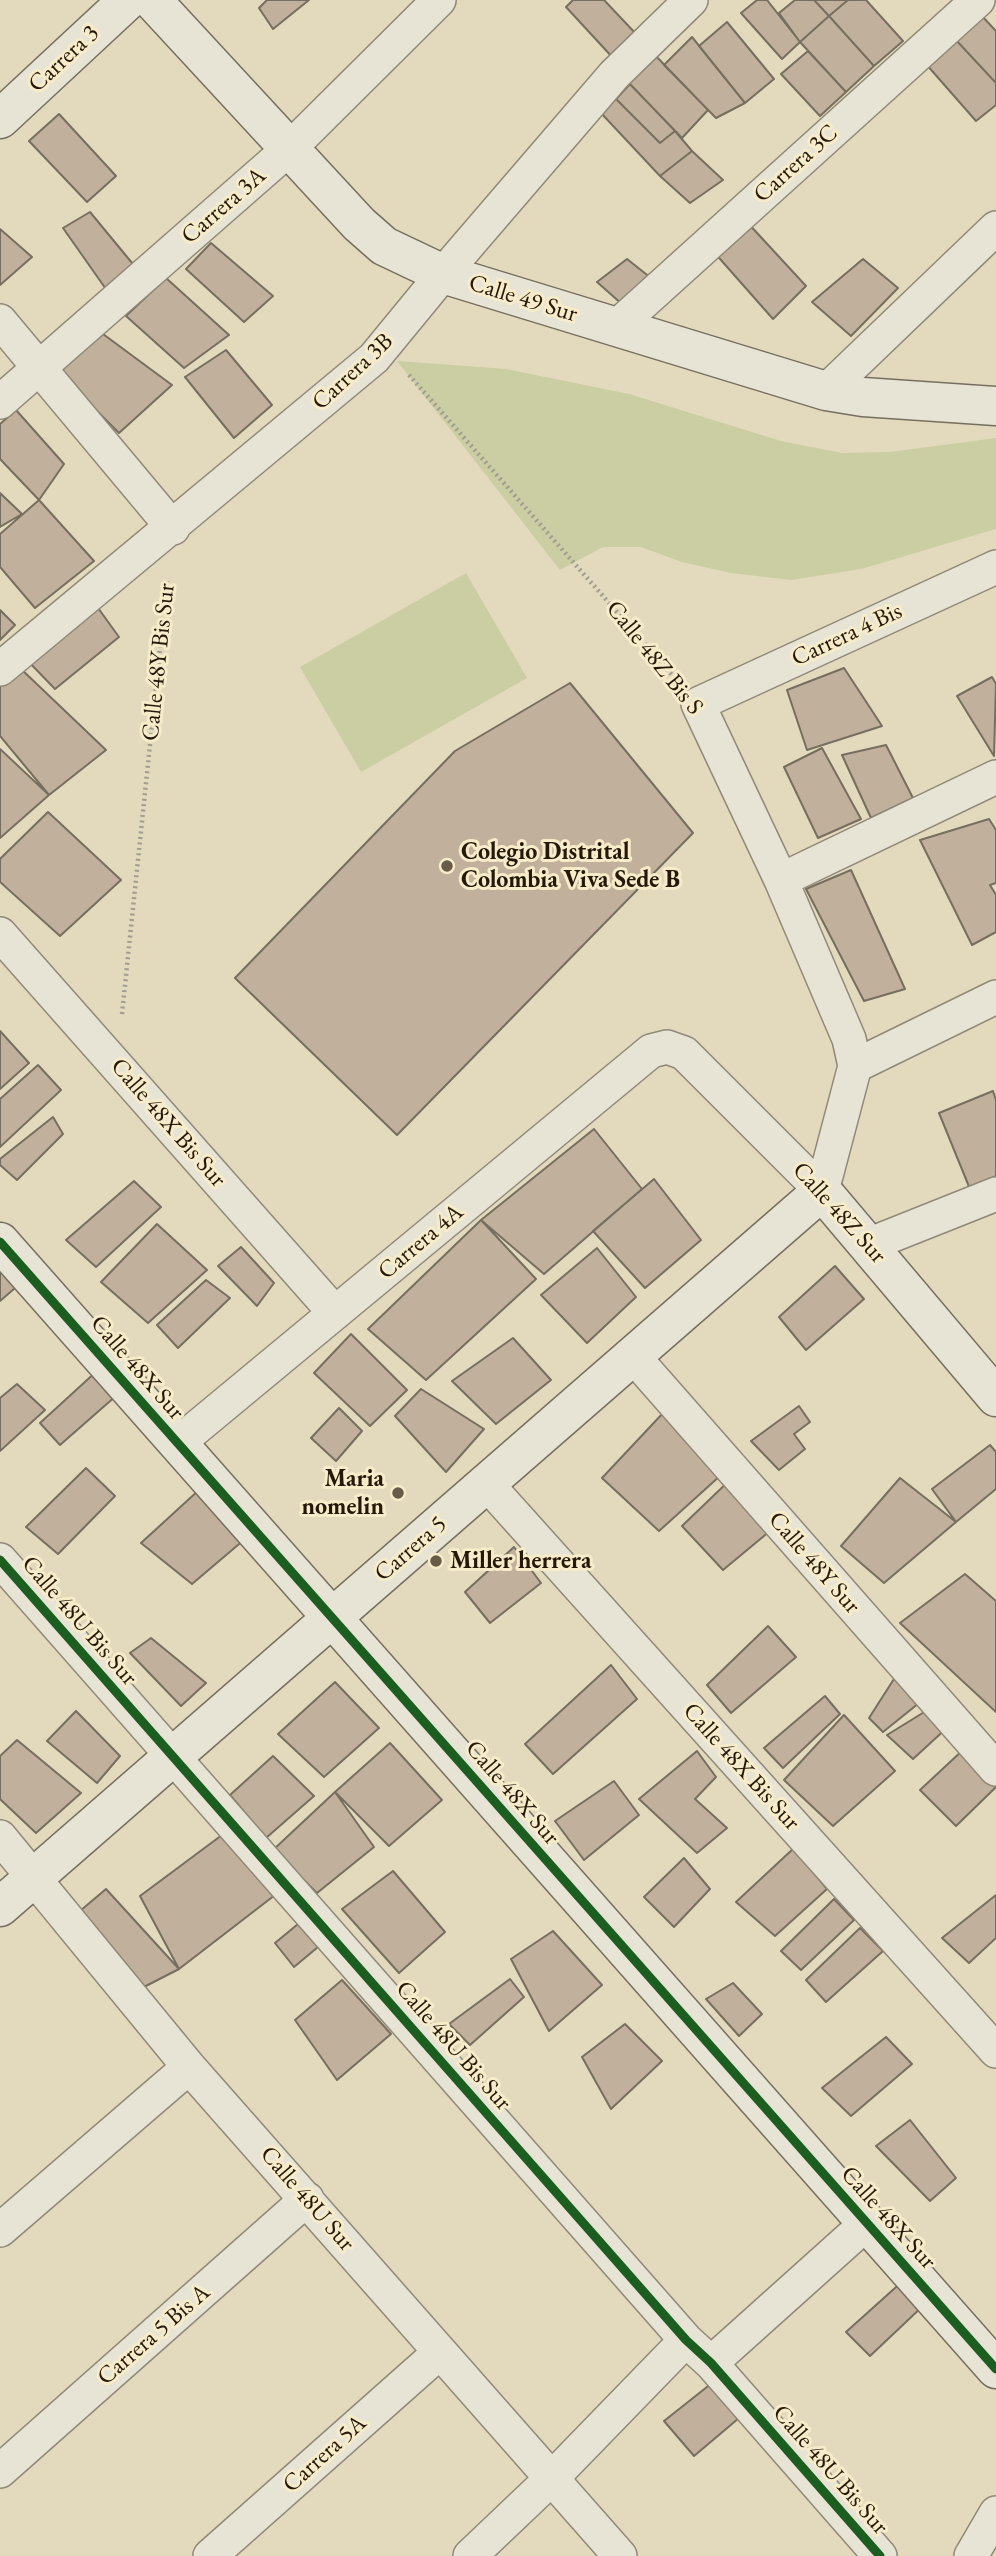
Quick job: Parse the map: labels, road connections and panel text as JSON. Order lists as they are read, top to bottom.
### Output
{
  "streets": {
    "street": [
      "Carrera 3",
      "Carrera 3C",
      "Carrera 3A",
      "Calle 49 Sur",
      "Carrera 3B",
      "Carrera 4 Bis",
      "Calle 48Z Bis S",
      "Calle 48X Bis Sur",
      "Calle 48Z Sur",
      "Carrera 4A",
      "Calle 48X Sur",
      "Carrera 5",
      "Calle 48Y Sur",
      "Calle 48U Bis Sur",
      "Calle 48U Sur",
      "Carrera 5 Bis A",
      "Carrera 5A"
    ],
    "path": ["Calle 48Y Bis Sur"]
  },
  "crossings": [
    ["Carrera 3C", "Calle 49 Sur"],
    ["Carrera 3A", "Calle 49 Sur"],
    ["Calle 49 Sur", "Carrera 3B"],
    ["Carrera 3B", "Calle 48Z Bis S"],
    ["Carrera 3B", "Calle 48Y Bis Sur"],
    ["Carrera 4 Bis", "Calle 48Z Bis S"],
    ["Calle 48Y Bis Sur", "Calle 48X Bis Sur"],
    ["Calle 48X Bis Sur", "Carrera 4A"],
    ["Calle 48X Bis Sur", "Carrera 5"],
    ["Calle 48Z Sur", "Carrera 4A"],
    ["Calle 48Z Sur", "Carrera 5"],
    ["Carrera 4A", "Calle 48X Sur"],
    ["Calle 48X Sur", "Carrera 5"],
    ["Carrera 5", "Calle 48Y Sur"],
    ["Carrera 5", "Calle 48U Bis Sur"],
    ["Carrera 5", "Calle 48U Sur"],
    ["Calle 48U Sur", "Carrera 5 Bis A"],
    ["Calle 48U Sur", "Carrera 5A"]
  ],
  "places": ["Colegio Distrital Colombia Viva Sede B", "Maria nomelin", "Miller herrera"]
}
